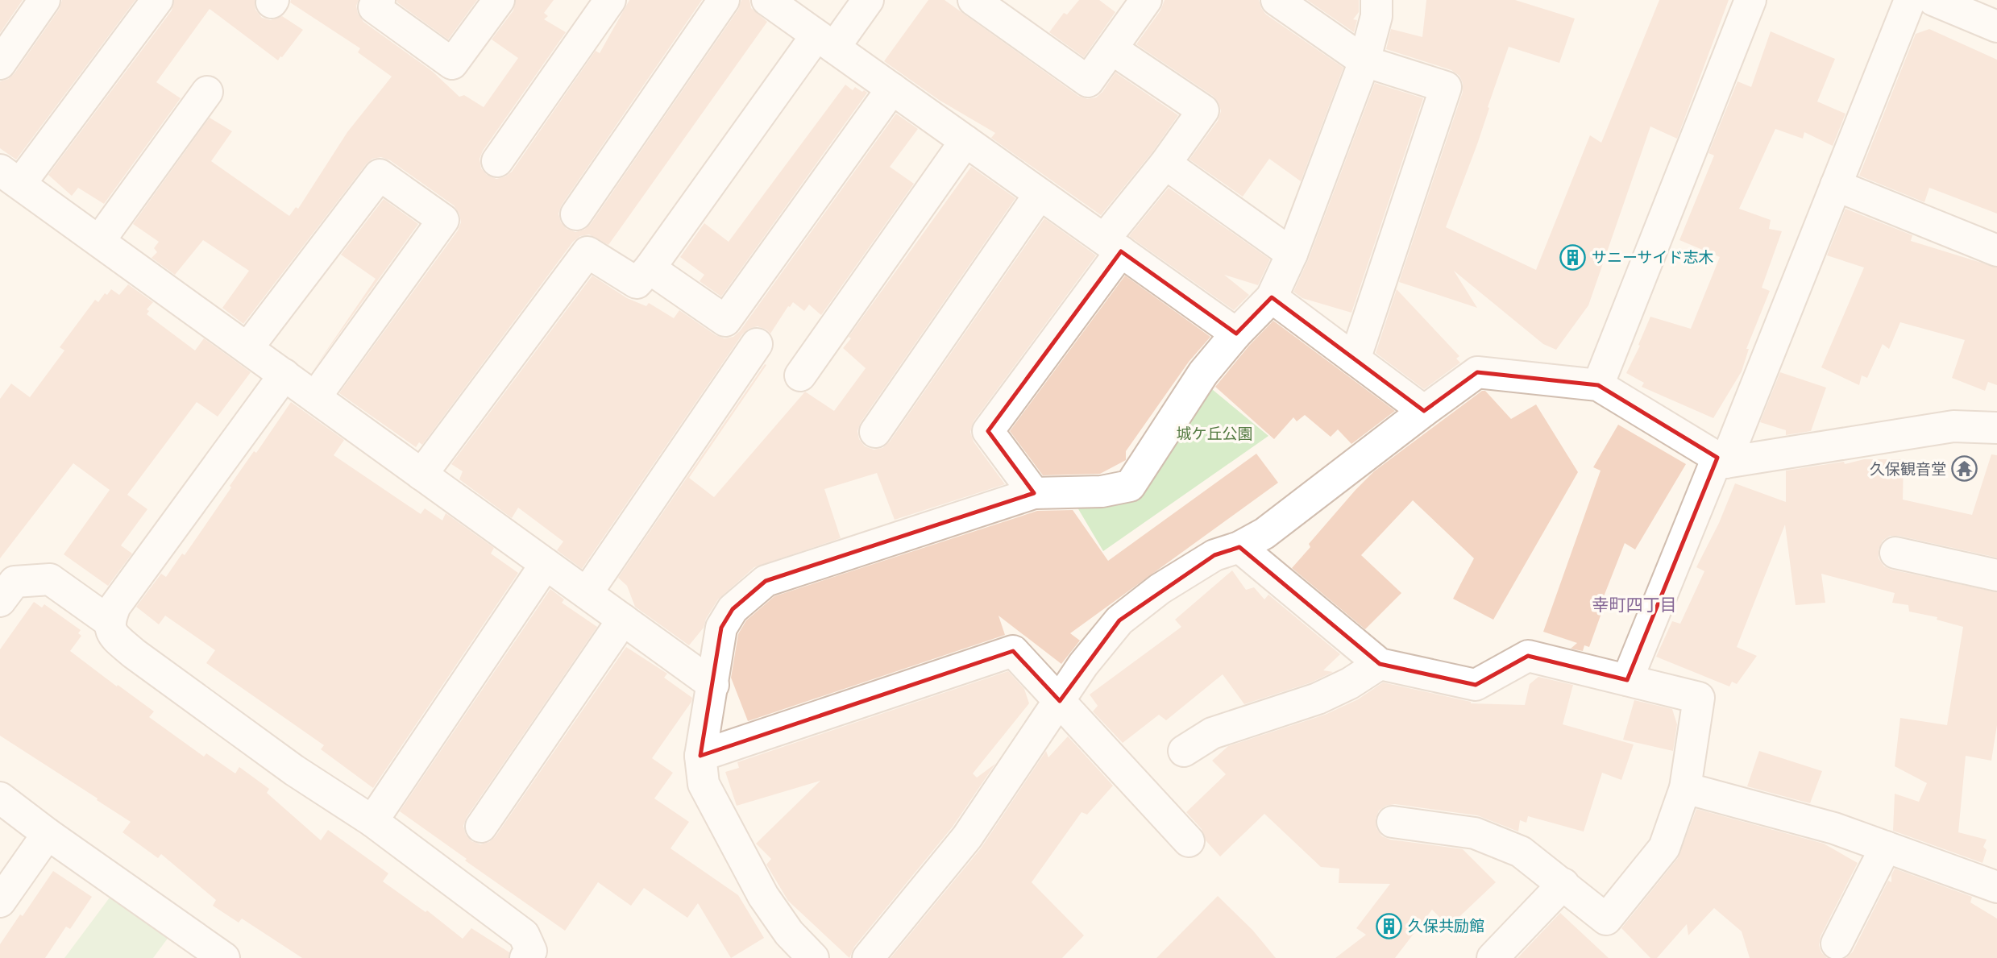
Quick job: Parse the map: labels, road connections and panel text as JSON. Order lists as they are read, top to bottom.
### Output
{
  "districts": ["幸町四丁目"],
  "parks": ["城ケ丘公園"],
  "places": {
    "building": ["サニーサイド志木", "久保共励館"],
    "temple": ["久保観音堂"]
  }
}
